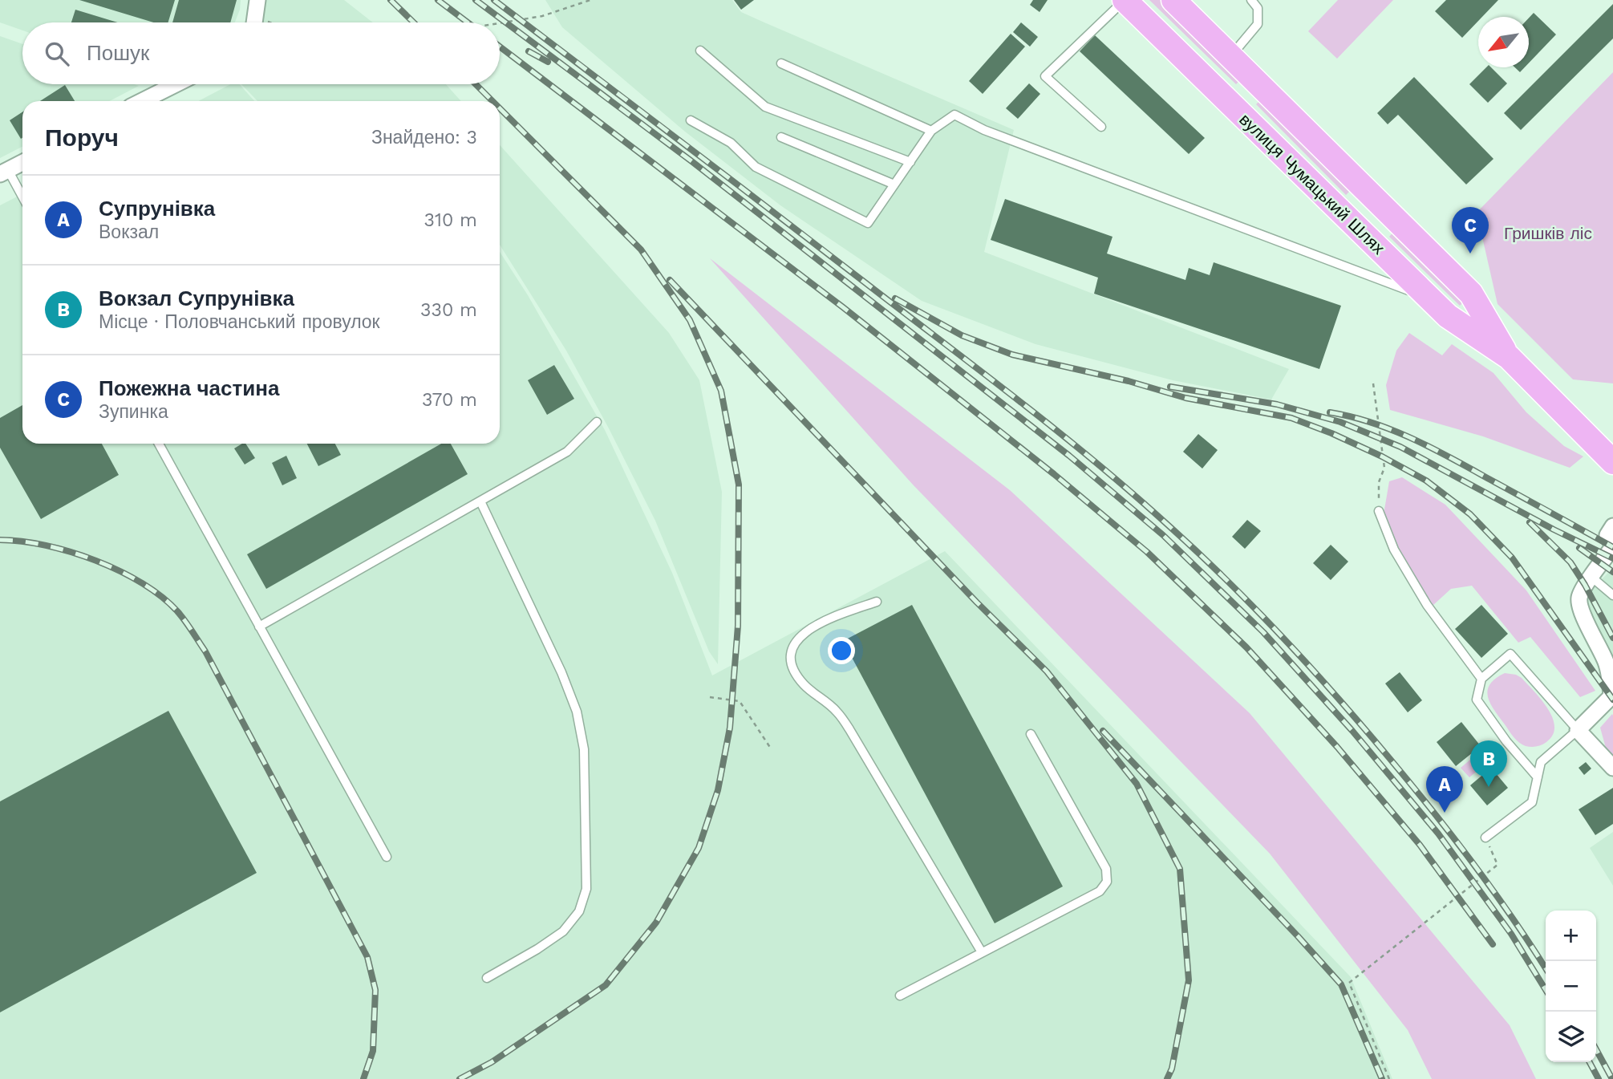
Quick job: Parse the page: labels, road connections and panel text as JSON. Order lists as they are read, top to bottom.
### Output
{
  "streets": {
    "main road": ["вулиця Чумацький Шлях"]
  },
  "parks": ["Гришків ліс"],
  "north": "bottom left",
  "page": {
    "search": "Пошук",
    "heading": ["Поруч", "Знайдено: 3"],
    "list": [
      {
        "mark": "A",
        "name": "Супрунівка",
        "note": "Вокзал",
        "value": "310 m"
      },
      {
        "mark": "B",
        "name": "Вокзал Супрунівка",
        "note": "Місце · Половчанський провулок",
        "value": "330 m"
      },
      {
        "mark": "C",
        "name": "Пожежна частина",
        "note": "Зупинка",
        "value": "370 m"
      }
    ],
    "pins": ["C", "B", "A"],
    "map_buttons": ["+", "−"]
  }
}
